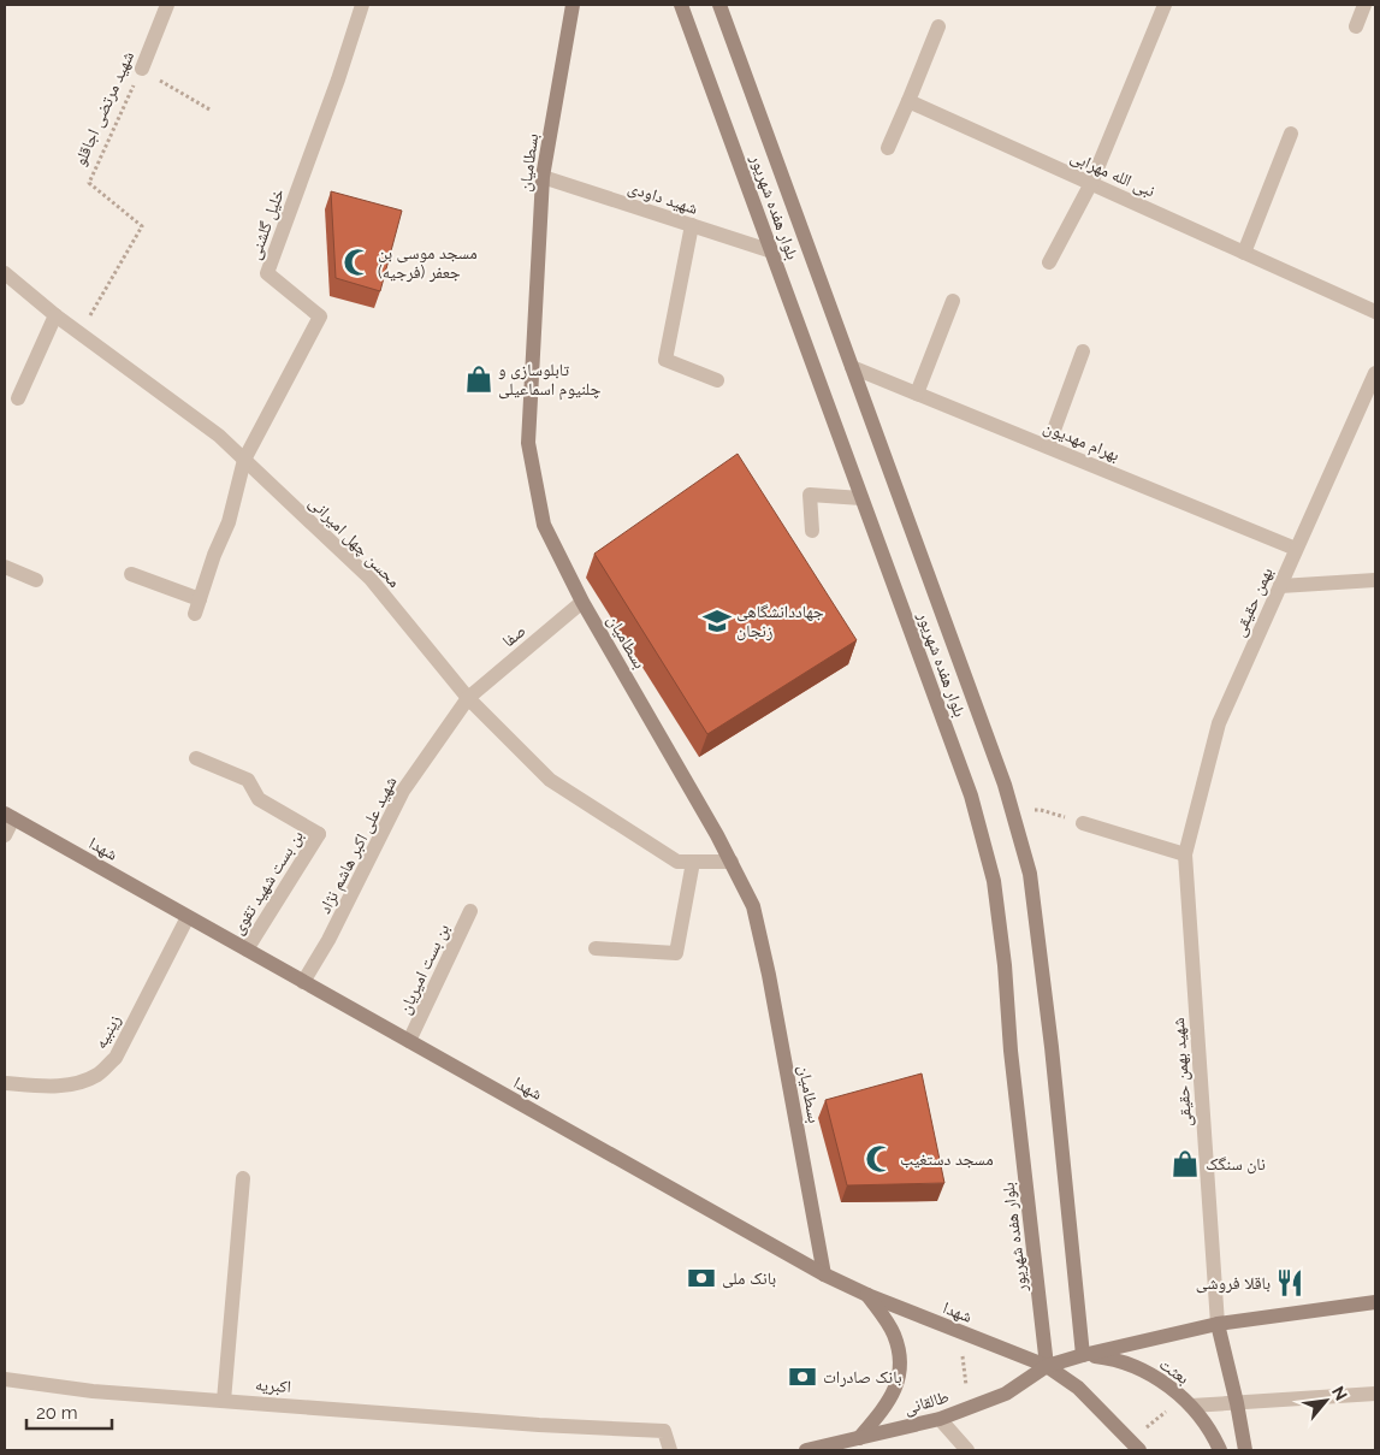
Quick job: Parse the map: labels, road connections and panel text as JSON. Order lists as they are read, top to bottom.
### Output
{
  "streets": {
    "main road": [
      "بسطامیان",
      "بلوار هفده شهریور",
      "شهدا",
      "بعثت",
      "طالقانی"
    ],
    "street": [
      "شهید مرتضی اجاقلو",
      "نبی الله مهرابی",
      "شهید داودی",
      "خلیل گلشنی",
      "بهرام مهدیون",
      "محسن چهل امیرانی",
      "بهمن حقیقی",
      "صفا",
      "شهید علی اکبر هاشم نژاد",
      "بن بست شهید تقوی",
      "بن بست امیریان",
      "زینبیه",
      "شهید بهمن حقیقی",
      "اکبریه"
    ]
  },
  "crossings": [
    ["شهید مرتضی اجاقلو", "محسن چهل امیرانی"],
    ["بسطامیان", "شهید داودی"],
    ["بسطامیان", "محسن چهل امیرانی"],
    ["بسطامیان", "صفا"],
    ["بسطامیان", "شهدا"],
    ["شهید داودی", "بلوار هفده شهریور"],
    ["بلوار هفده شهریور", "بهرام مهدیون"],
    ["بلوار هفده شهریور", "شهدا"],
    ["بلوار هفده شهریور", "بعثت"],
    ["بلوار هفده شهریور", "طالقانی"],
    ["خلیل گلشنی", "محسن چهل امیرانی"],
    ["بهرام مهدیون", "بهمن حقیقی"],
    ["محسن چهل امیرانی", "صفا"],
    ["محسن چهل امیرانی", "شهید علی اکبر هاشم نژاد"],
    ["بهمن حقیقی", "شهید بهمن حقیقی"],
    ["صفا", "شهید علی اکبر هاشم نژاد"],
    ["شهید علی اکبر هاشم نژاد", "شهدا"],
    ["شهدا", "بن بست شهید تقوی"],
    ["شهدا", "بن بست امیریان"],
    ["شهدا", "زینبیه"],
    ["شهدا", "طالقانی"],
    ["شهید بهمن حقیقی", "طالقانی"],
    ["بعثت", "طالقانی"]
  ],
  "places": {
    "mosque": ["مسجد موسی بن جعفر (فرجیه)", "مسجد دستغیب"],
    "shop": ["تابلوسازی و چلنیوم اسماعیلی", "نان سنگک"],
    "school or university": ["جهاددانشگاهی زنجان"],
    "bank": ["بانک ملی", "بانک صادرات"],
    "restaurant": ["باقلا فروشی"]
  },
  "scale_bar": "20 m",
  "north": "top right"
}
